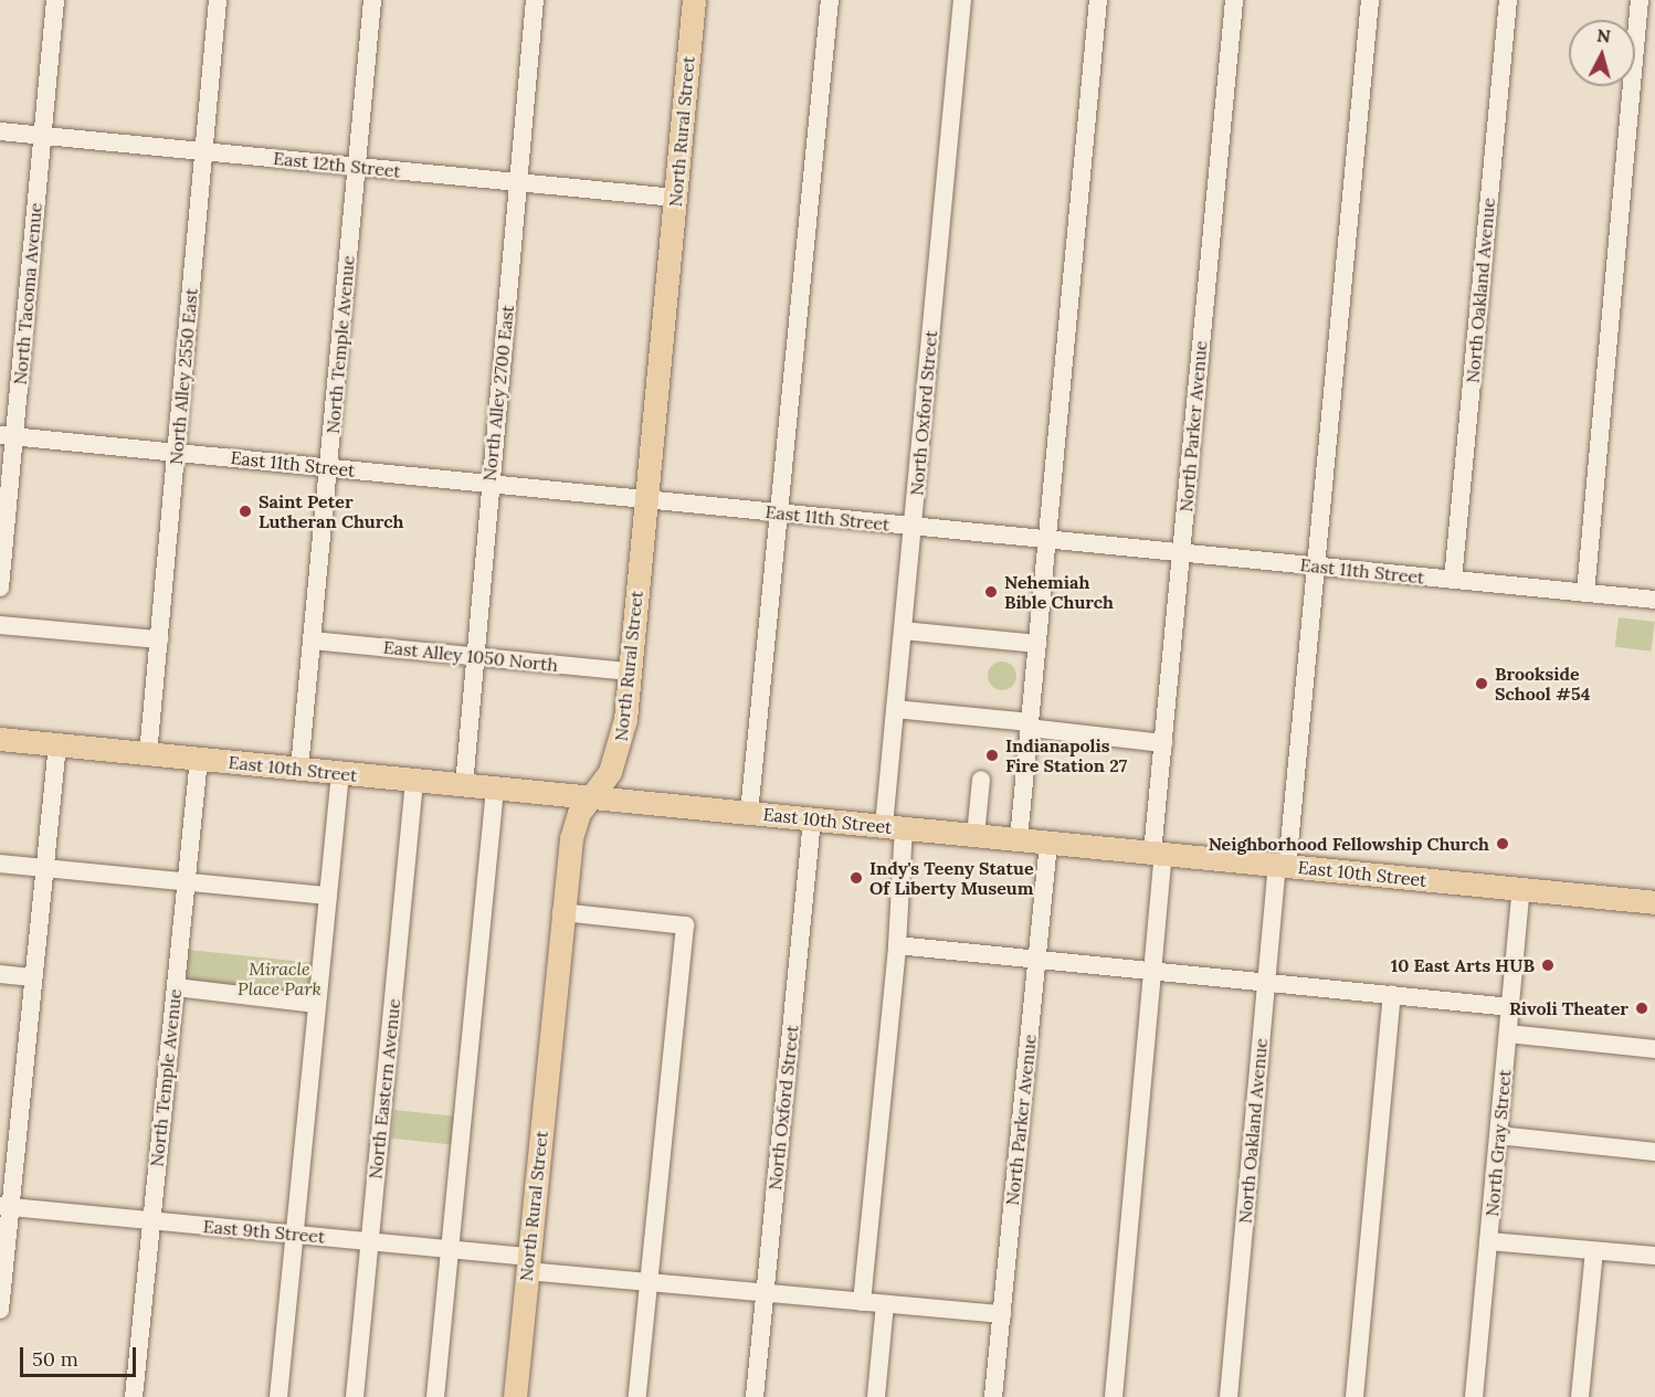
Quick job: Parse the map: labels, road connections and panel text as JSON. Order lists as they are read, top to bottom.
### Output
{
  "streets": {
    "main road": ["North Rural Street", "East 10th Street"],
    "street": [
      "East 12th Street",
      "North Oakland Avenue",
      "North Tacoma Avenue",
      "North Temple Avenue",
      "North Alley 2550 East",
      "North Alley 2700 East",
      "North Oxford Street",
      "North Parker Avenue",
      "East 11th Street",
      "East Alley 1050 North",
      "North Eastern Avenue",
      "North Gray Street",
      "East 9th Street"
    ]
  },
  "crossings": [
    ["North Rural Street", "East 12th Street"],
    ["North Rural Street", "East 11th Street"],
    ["North Rural Street", "East Alley 1050 North"],
    ["North Rural Street", "East 10th Street"],
    ["North Rural Street", "East 9th Street"],
    ["East 12th Street", "North Tacoma Avenue"],
    ["East 12th Street", "North Temple Avenue"],
    ["East 12th Street", "North Alley 2550 East"],
    ["East 12th Street", "North Alley 2700 East"],
    ["North Oakland Avenue", "East 11th Street"],
    ["North Oakland Avenue", "East 10th Street"],
    ["North Tacoma Avenue", "East 11th Street"],
    ["North Temple Avenue", "East 11th Street"],
    ["North Temple Avenue", "East Alley 1050 North"],
    ["North Temple Avenue", "East 10th Street"],
    ["North Temple Avenue", "East 9th Street"],
    ["North Alley 2550 East", "East 11th Street"],
    ["North Alley 2550 East", "East 10th Street"],
    ["North Alley 2700 East", "East 11th Street"],
    ["North Alley 2700 East", "East Alley 1050 North"],
    ["North Alley 2700 East", "East 10th Street"],
    ["North Oxford Street", "East 11th Street"],
    ["North Oxford Street", "East 10th Street"],
    ["North Oxford Street", "East 9th Street"],
    ["North Parker Avenue", "East 11th Street"],
    ["North Parker Avenue", "East 10th Street"],
    ["North Parker Avenue", "East 9th Street"],
    ["East 10th Street", "North Eastern Avenue"],
    ["East 10th Street", "North Gray Street"],
    ["North Eastern Avenue", "East 9th Street"]
  ],
  "parks": ["Miracle Place Park"],
  "places": [
    "Saint Peter Lutheran Church",
    "Nehemiah Bible Church",
    "Brookside School #54",
    "Indianapolis Fire Station 27",
    "Neighborhood Fellowship Church",
    "Indy's Teeny Statue Of Liberty Museum",
    "10 East Arts HUB",
    "Rivoli Theater"
  ],
  "scale_bar": "50 m",
  "north": "top"
}
